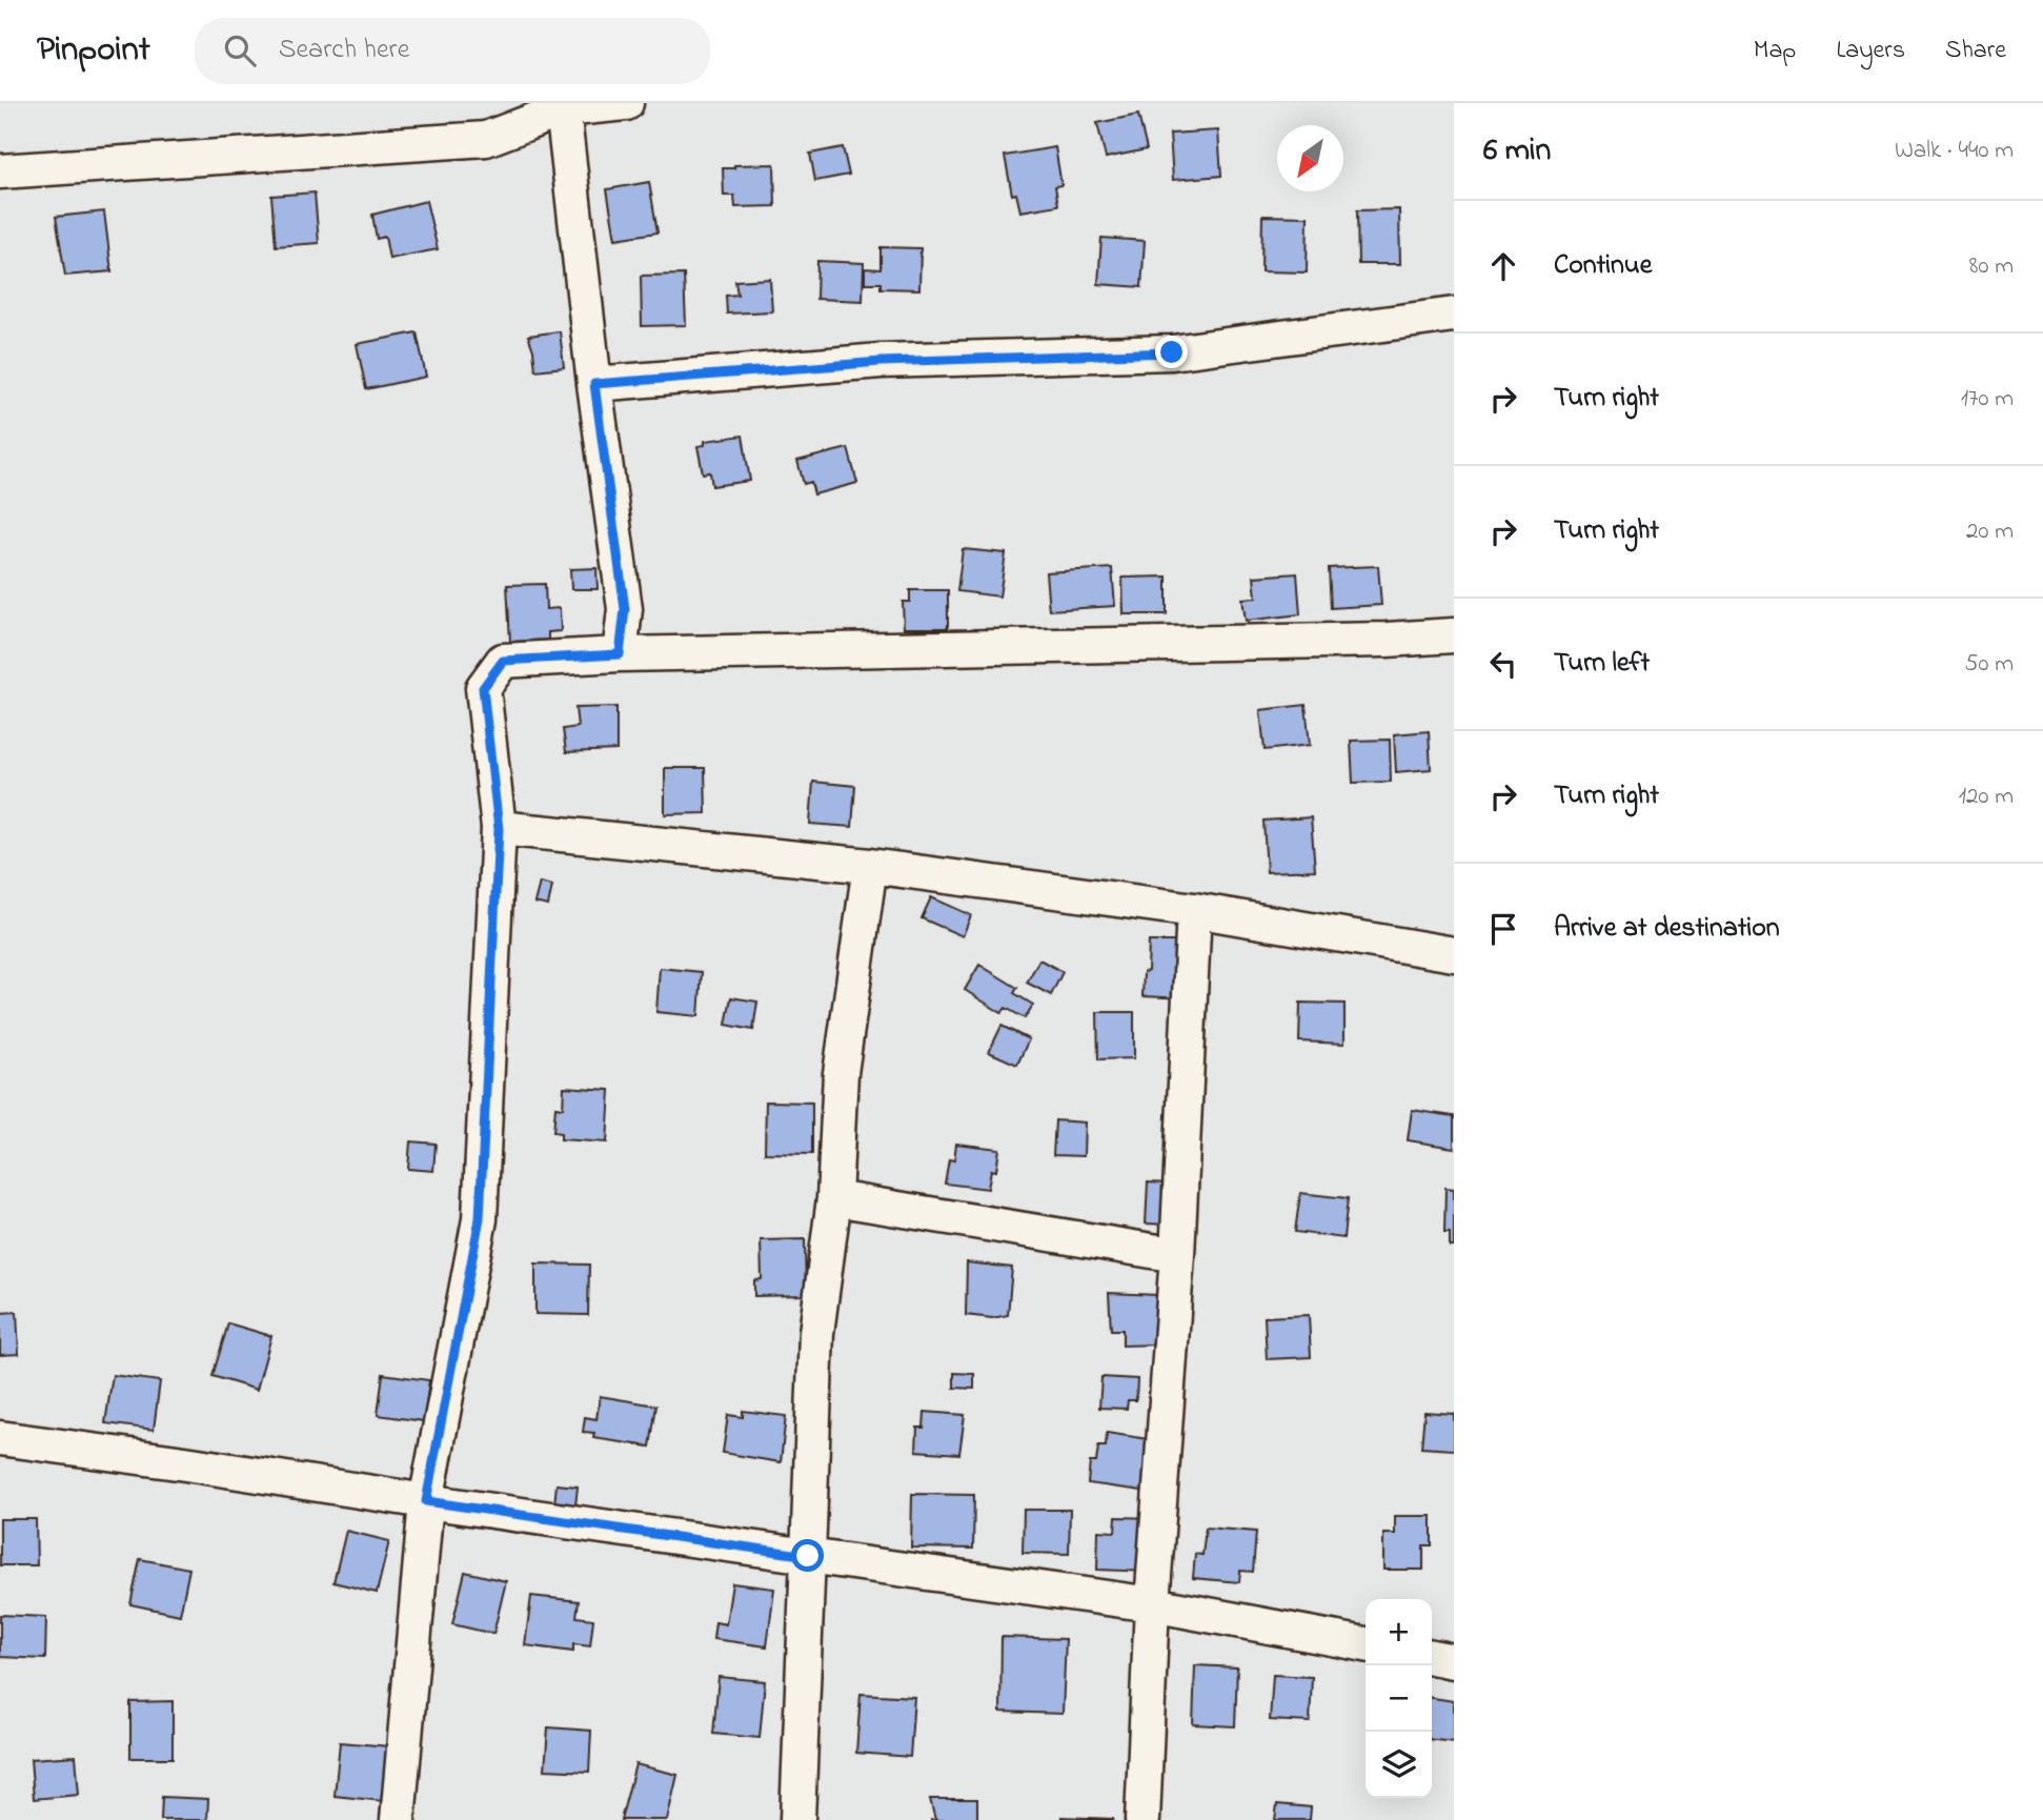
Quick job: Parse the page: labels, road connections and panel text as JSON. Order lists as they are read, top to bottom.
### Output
{
  "north": "bottom left",
  "page": {
    "header": "Pinpoint",
    "search": "Search here",
    "nav": ["Map", "Layers", "Share"],
    "heading": ["6 min", "Walk · 440 m"],
    "list": [
      ["Continue", "80 m"],
      ["Turn right", "170 m"],
      ["Turn right", "20 m"],
      ["Turn left", "50 m"],
      ["Turn right", "120 m"],
      "Arrive at destination"
    ],
    "map_buttons": ["+", "−"]
  }
}
